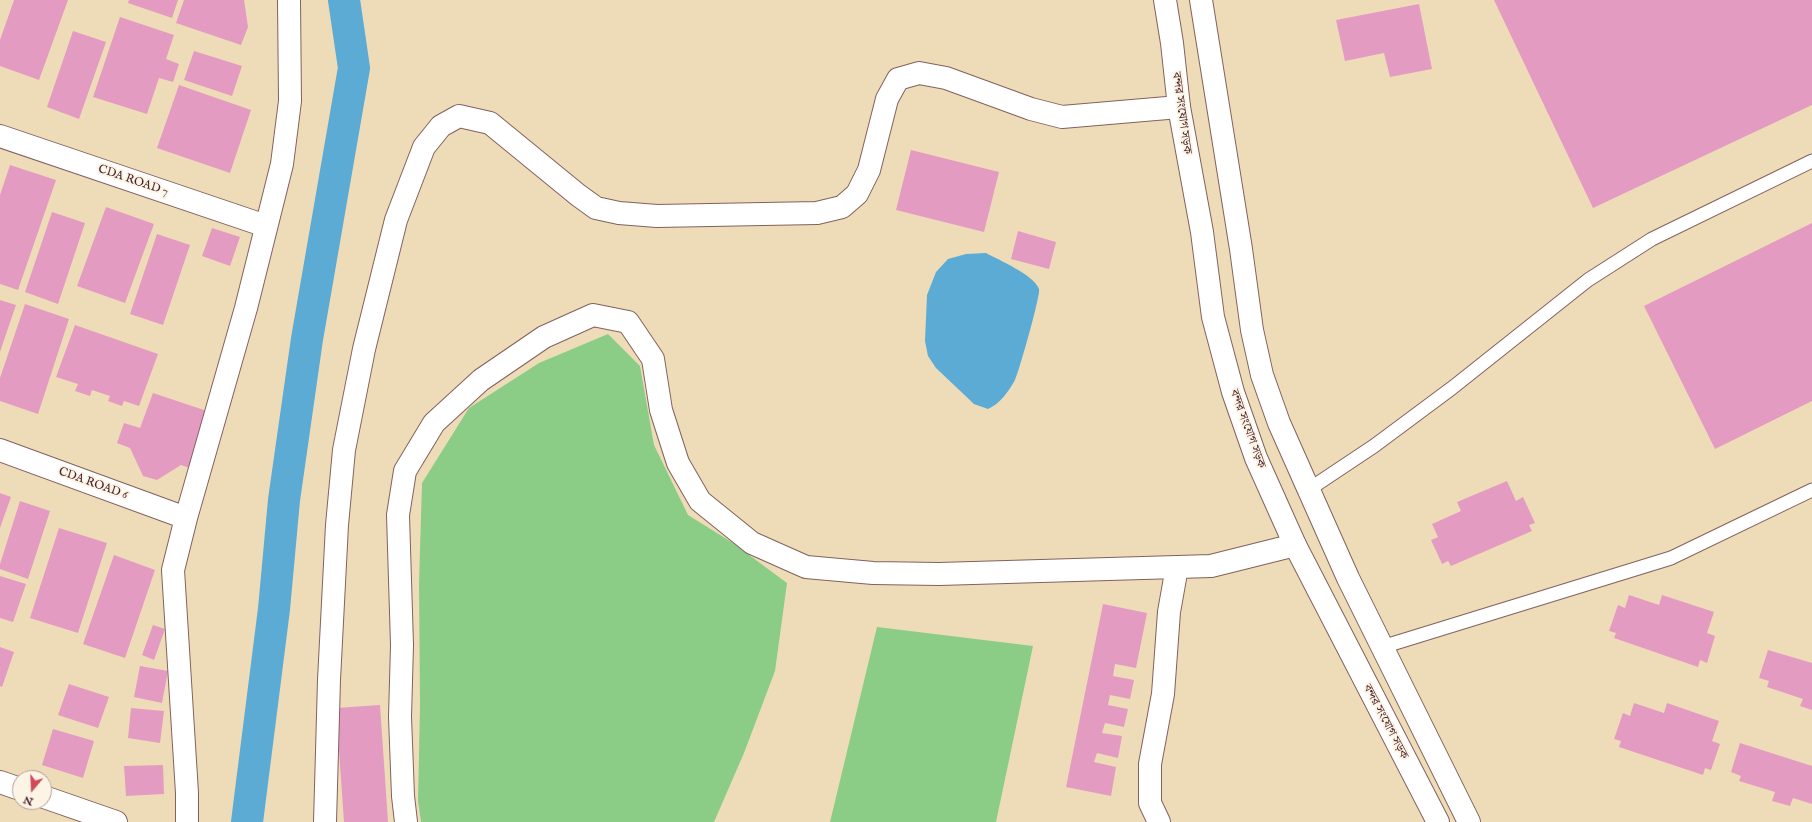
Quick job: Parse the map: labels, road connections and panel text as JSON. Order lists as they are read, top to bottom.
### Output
{
  "streets": {
    "main road": ["বন্দর সংযোগ সড়ক", "CDA ROAD 7", "CDA ROAD 6"]
  },
  "north": "bottom"
}
